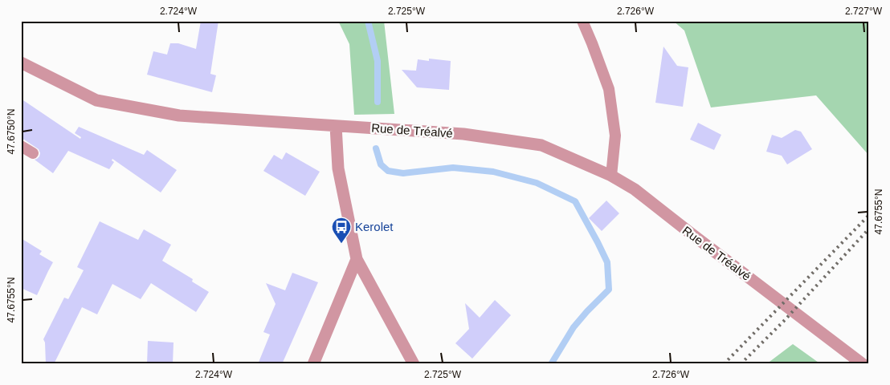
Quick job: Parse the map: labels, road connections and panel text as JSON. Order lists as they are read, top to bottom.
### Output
{
  "streets": {
    "street": ["Rue de Tréalvé"]
  },
  "places": {
    "bus stop": ["Kerolet"]
  },
  "coordinates": [
    "2.724°W",
    "2.725°W",
    "2.726°W",
    "2.727°W",
    "47.6750°N",
    "47.6755°N"
  ]
}
